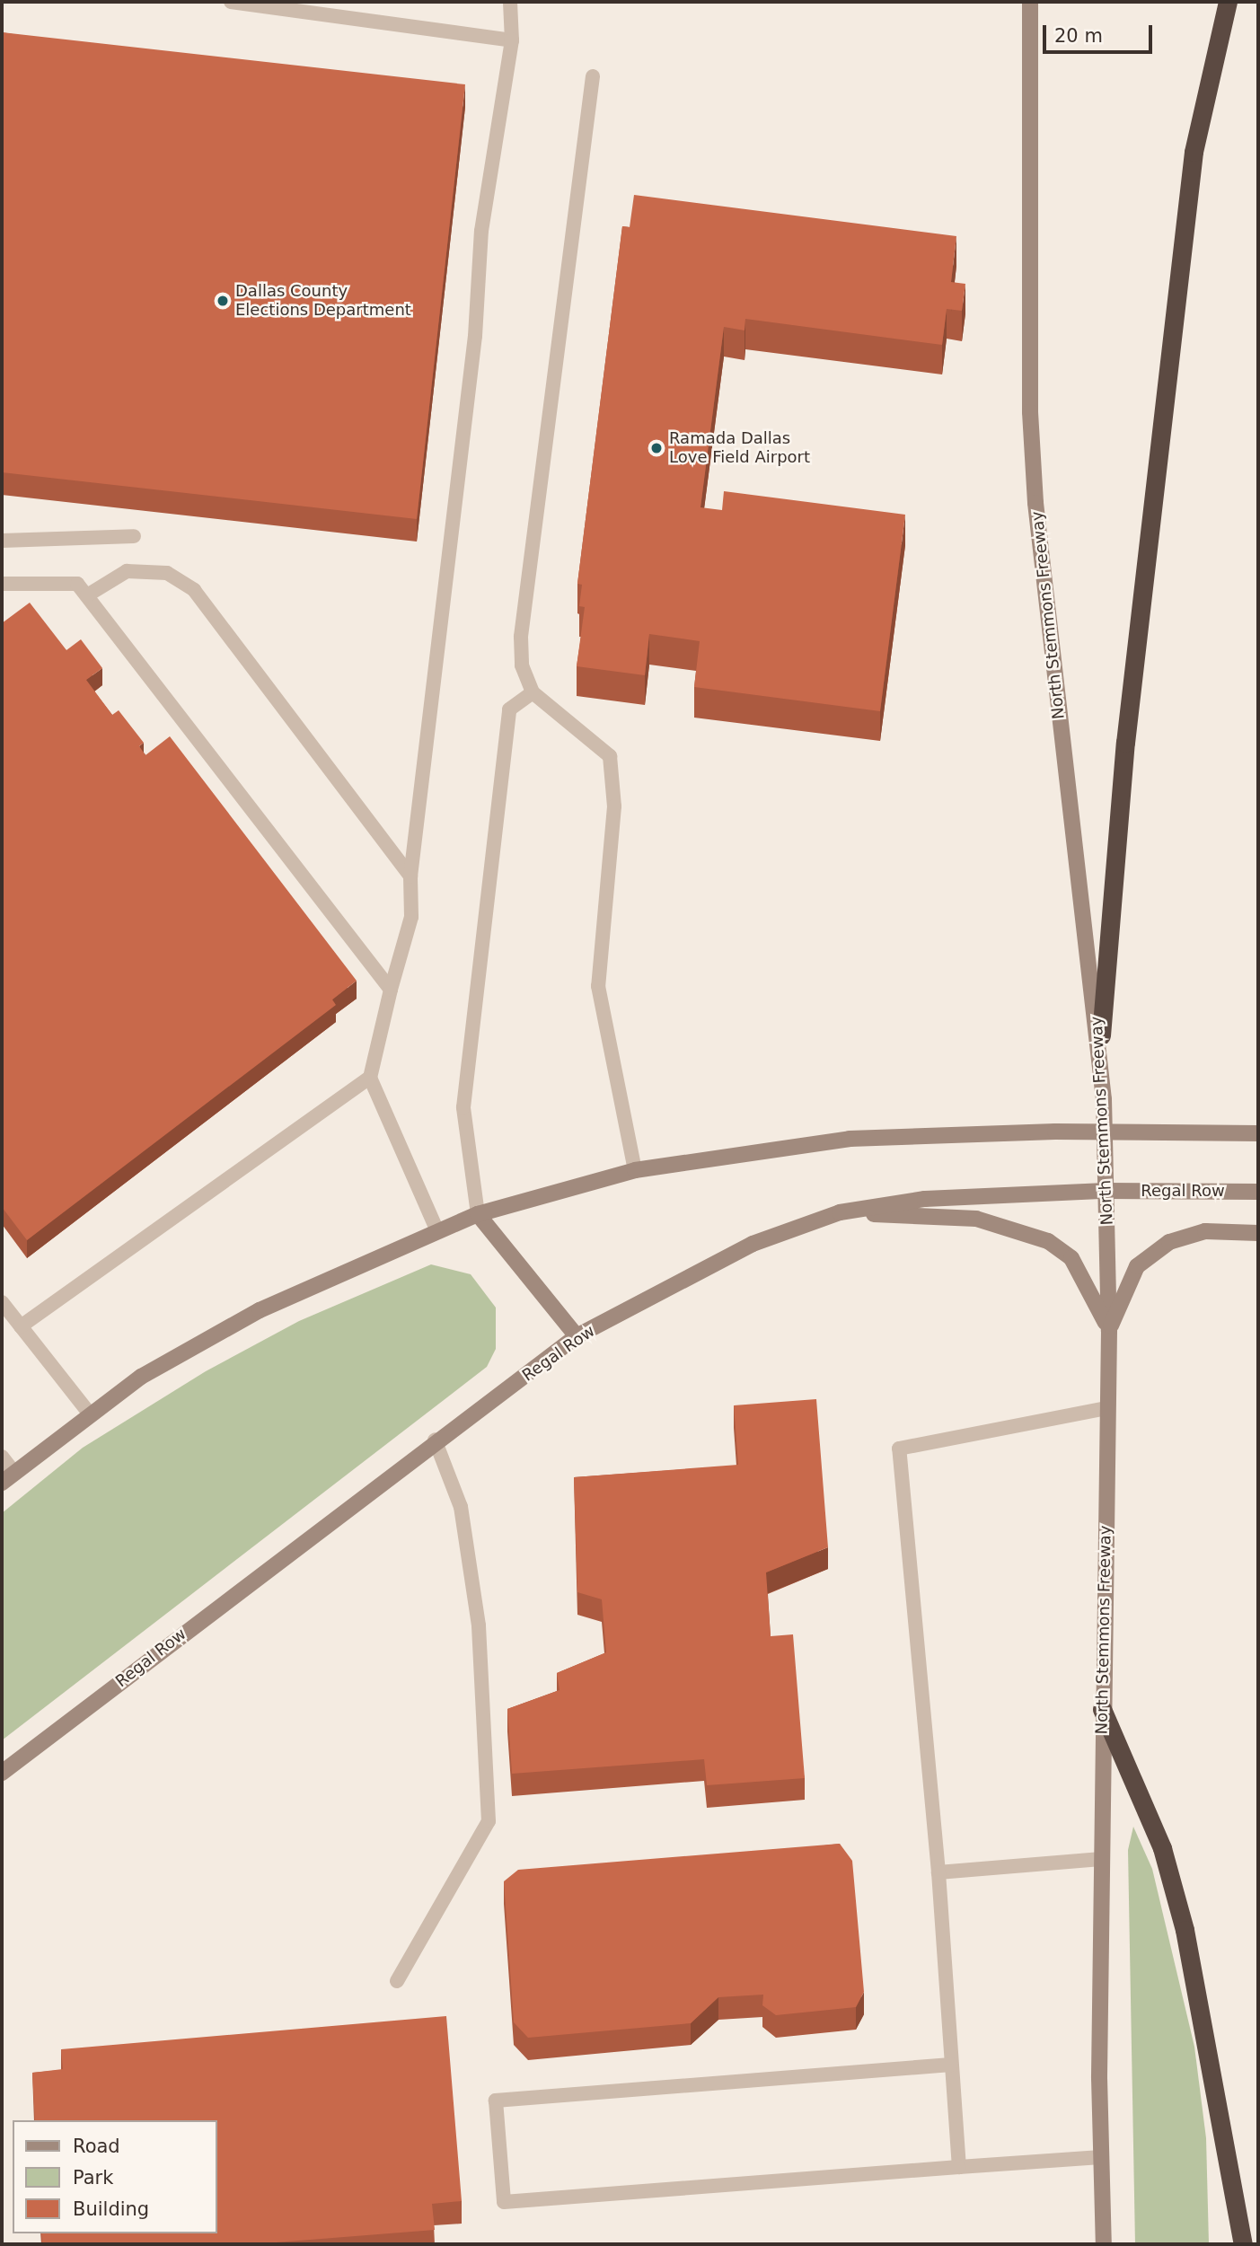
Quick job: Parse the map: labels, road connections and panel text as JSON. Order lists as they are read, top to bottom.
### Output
{
  "streets": {
    "main road": ["North Stemmons Freeway", "Regal Row"]
  },
  "crossings": [
    ["North Stemmons Freeway", "Regal Row"]
  ],
  "places": ["Dallas County Elections Department", "Ramada Dallas Love Field Airport"],
  "legend": ["Road", "Park", "Building"],
  "scale_bar": "20 m"
}
